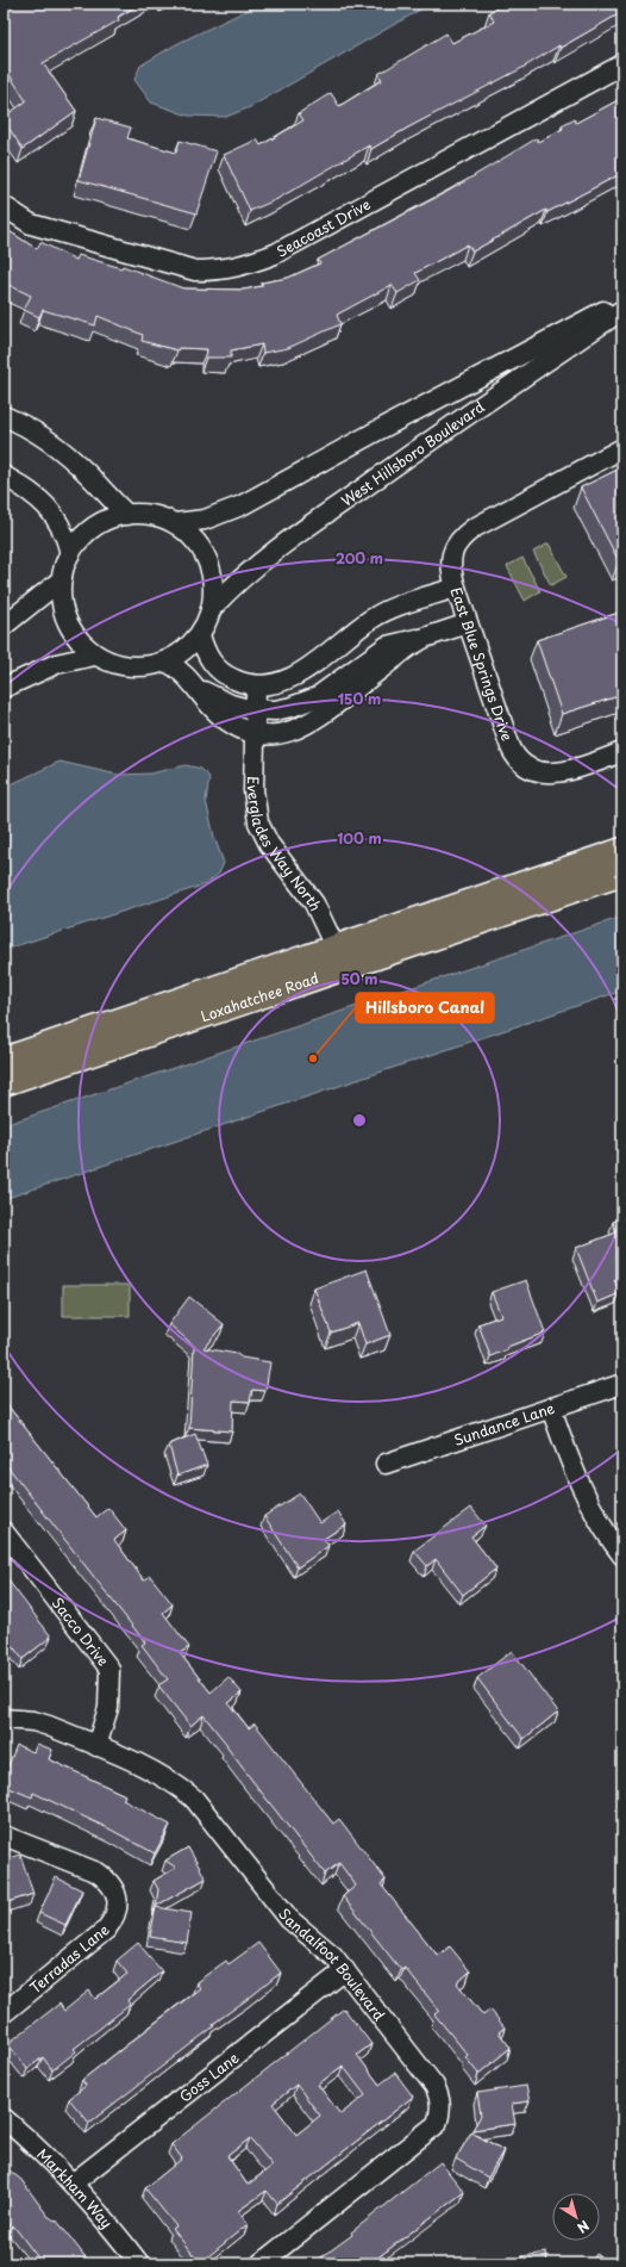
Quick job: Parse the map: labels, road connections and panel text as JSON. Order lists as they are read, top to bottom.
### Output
{
  "streets": {
    "main road": ["Loxahatchee Road"],
    "street": [
      "Seacoast Drive",
      "West Hillsboro Boulevard",
      "East Blue Springs Drive",
      "Everglades Way North",
      "Sundance Lane",
      "Sacco Drive",
      "Terradas Lane",
      "Sandalfoot Boulevard",
      "Goss Lane",
      "Markham Way"
    ]
  },
  "crossings": [
    ["Everglades Way North", "Loxahatchee Road"],
    ["Sacco Drive", "Sandalfoot Boulevard"],
    ["Sandalfoot Boulevard", "Goss Lane"],
    ["Goss Lane", "Markham Way"]
  ],
  "places": ["Hillsboro Canal"],
  "north": "bottom right",
  "rings": [
    "200 m",
    "150 m",
    "100 m",
    "50 m"
  ]
}
